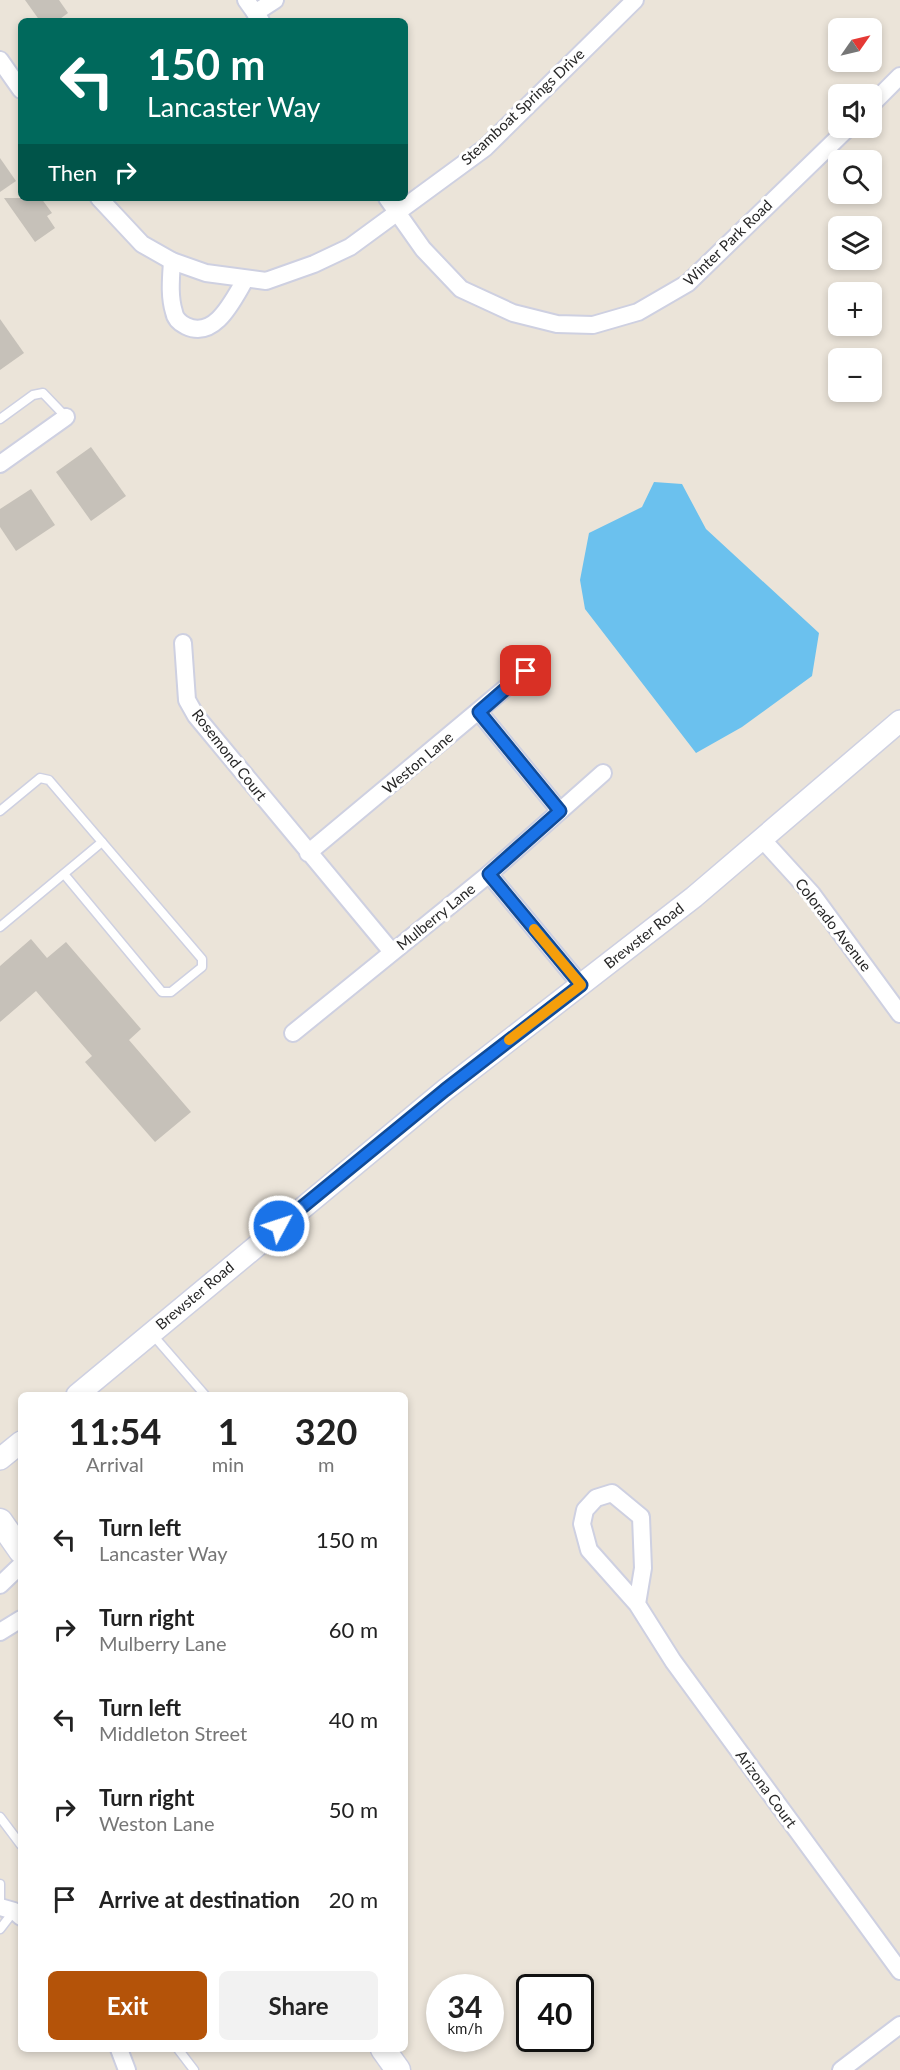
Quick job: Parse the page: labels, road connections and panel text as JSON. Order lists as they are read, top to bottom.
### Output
{
  "streets": {
    "street": [
      "Steamboat Springs Drive",
      "Winter Park Road",
      "Rosemond Court",
      "Weston Lane",
      "Mulberry Lane",
      "Colorado Avenue",
      "Brewster Road",
      "Arizona Court"
    ]
  },
  "crossings": [
    ["Steamboat Springs Drive", "Winter Park Road"],
    ["Rosemond Court", "Weston Lane"],
    ["Rosemond Court", "Mulberry Lane"],
    ["Colorado Avenue", "Brewster Road"]
  ],
  "north": "top right",
  "page": {
    "map_buttons": ["+", "−"],
    "turn": ["150 m", "Lancaster Way"],
    "then": "Then",
    "eta": [
      "11:54",
      "Arrival",
      "1",
      "min",
      "320",
      "m"
    ],
    "list": [
      {
        "name": "Turn left",
        "note": "Lancaster Way",
        "value": "150 m"
      },
      {
        "name": "Turn right",
        "note": "Mulberry Lane",
        "value": "60 m"
      },
      {
        "name": "Turn left",
        "note": "Middleton Street",
        "value": "40 m"
      },
      {
        "name": "Turn right",
        "note": "Weston Lane",
        "value": "50 m"
      },
      {
        "name": "Arrive at destination",
        "value": "20 m"
      }
    ],
    "buttons": ["Exit", "Share"],
    "speed": "34 km/h",
    "limit": "40"
  }
}
